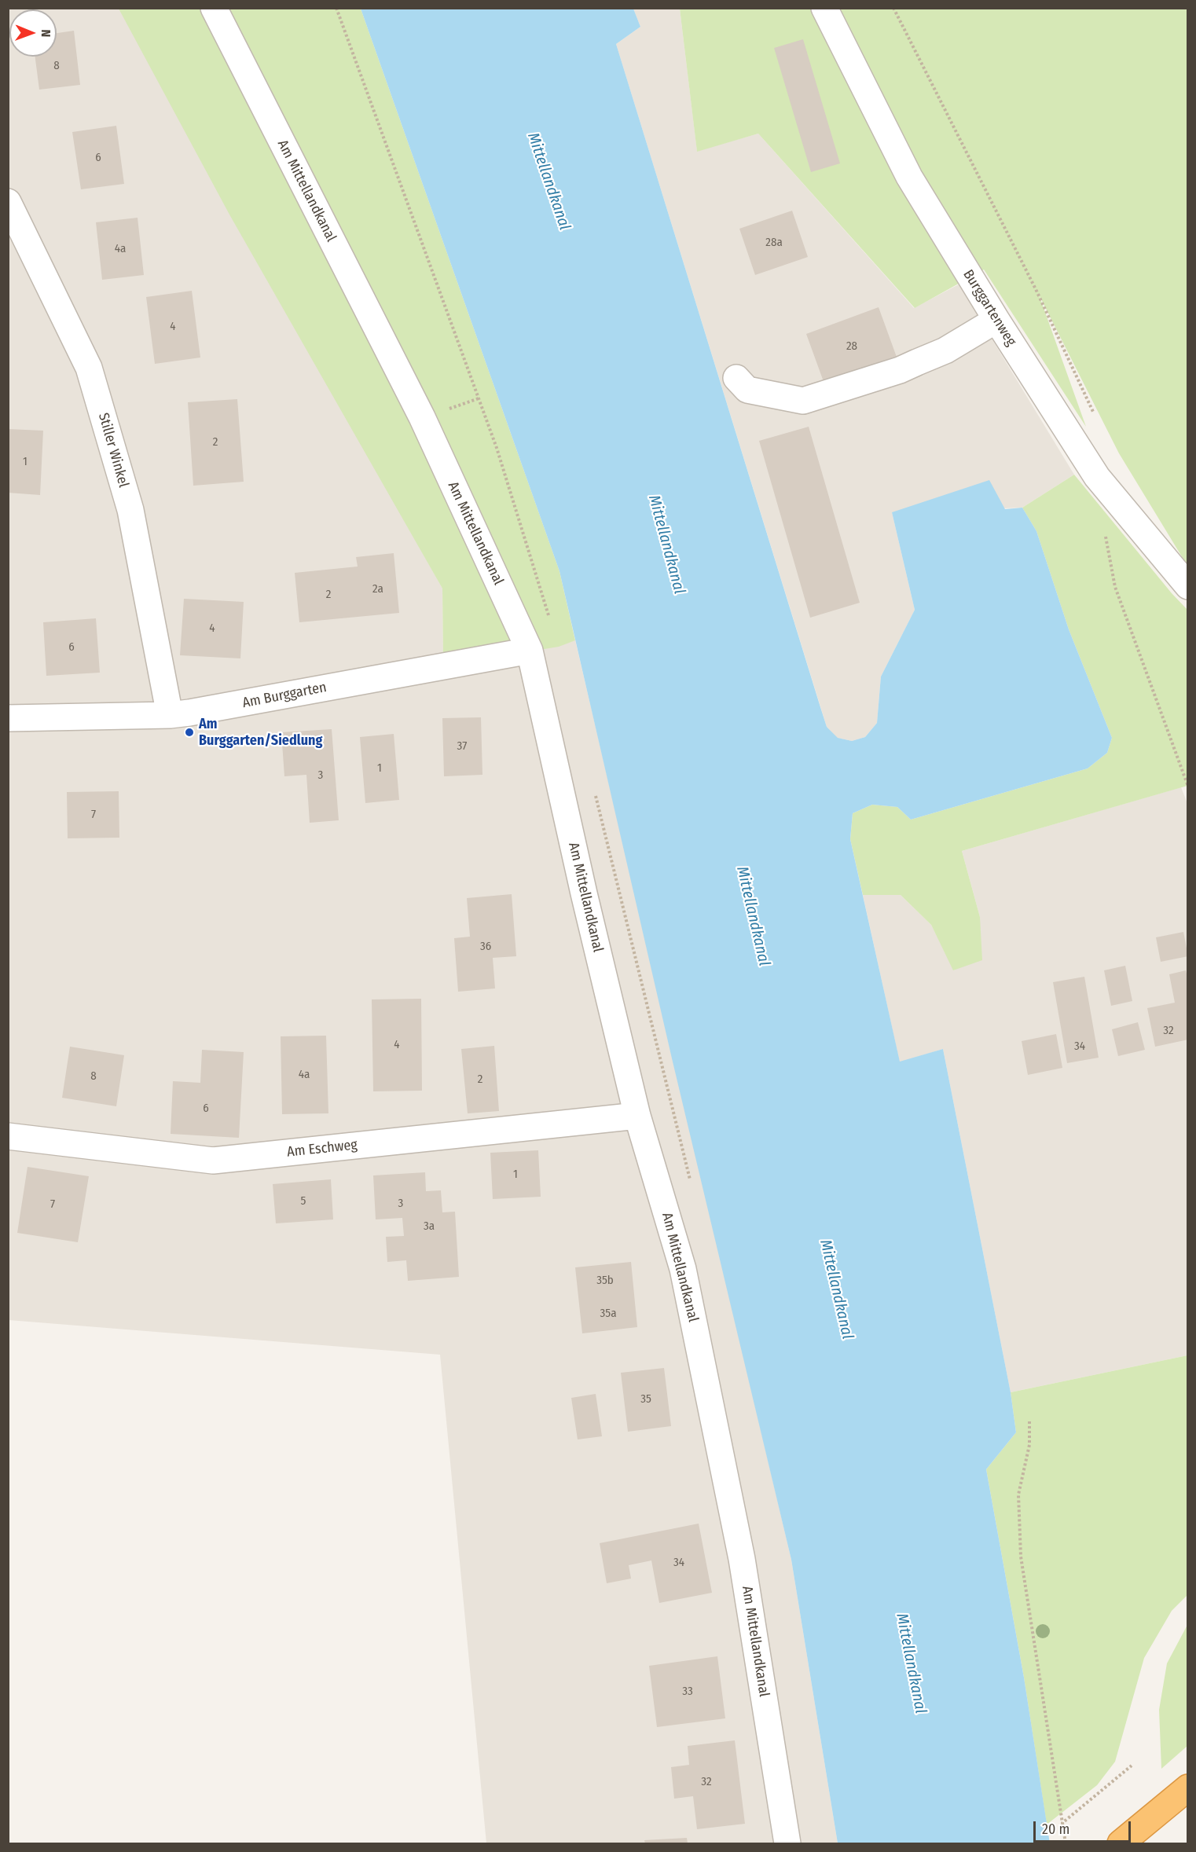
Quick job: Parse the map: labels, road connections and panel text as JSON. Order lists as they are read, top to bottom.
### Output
{
  "streets": {
    "street": [
      "Am Mittellandkanal",
      "Burggartenweg",
      "Stiller Winkel",
      "Am Burggarten",
      "Am Eschweg"
    ]
  },
  "crossings": [
    ["Am Mittellandkanal", "Am Burggarten"],
    ["Am Mittellandkanal", "Am Eschweg"],
    ["Stiller Winkel", "Am Burggarten"]
  ],
  "water": ["Mittellandkanal"],
  "places": ["Am Burggarten/Siedlung"],
  "house_numbers": [
    "8",
    "6",
    "28a",
    "4a",
    "4",
    "28",
    "2",
    "1",
    "2a",
    "2",
    "4",
    "6",
    "37",
    "1",
    "3",
    "7",
    "36",
    "32",
    "4",
    "34",
    "4a",
    "8",
    "2",
    "6",
    "1",
    "5",
    "3",
    "7",
    "3a",
    "35b",
    "35a",
    "35",
    "34",
    "33",
    "32"
  ],
  "scale_bar": "20 m",
  "north": "right"
}
